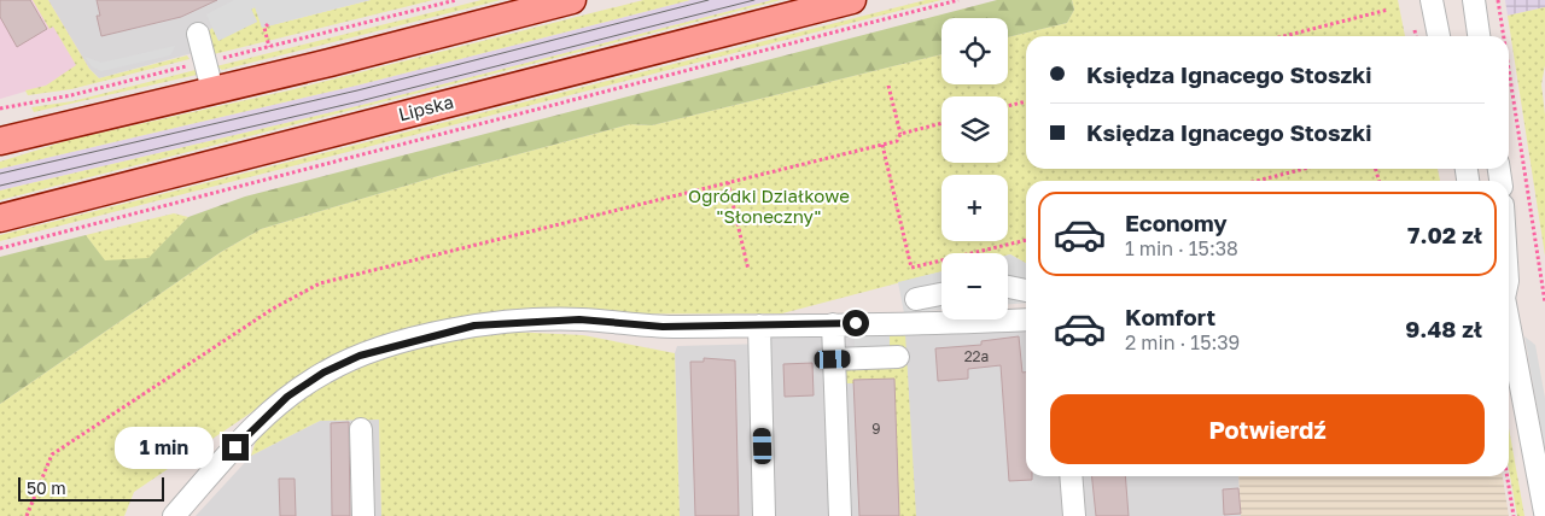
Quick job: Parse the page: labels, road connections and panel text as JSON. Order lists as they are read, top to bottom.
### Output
{
  "streets": {
    "main road": ["Lipska"]
  },
  "parks": ["Ogródki Działkowe \"Słoneczny\""],
  "house_numbers": ["22a", "9"],
  "scale_bar": "50 m",
  "page": {
    "map_buttons": ["+", "−"],
    "banner": ["Księdza Ignacego Stoszki", "Księdza Ignacego Stoszki"],
    "list": [
      {
        "name": "Economy",
        "note": "1 min · 15:38",
        "value": "7.02 zł"
      },
      {
        "name": "Komfort",
        "note": "2 min · 15:39",
        "value": "9.48 zł"
      }
    ],
    "buttons": "Potwierdź",
    "bubble": "1 min",
    "scale": "50 m"
  }
}
